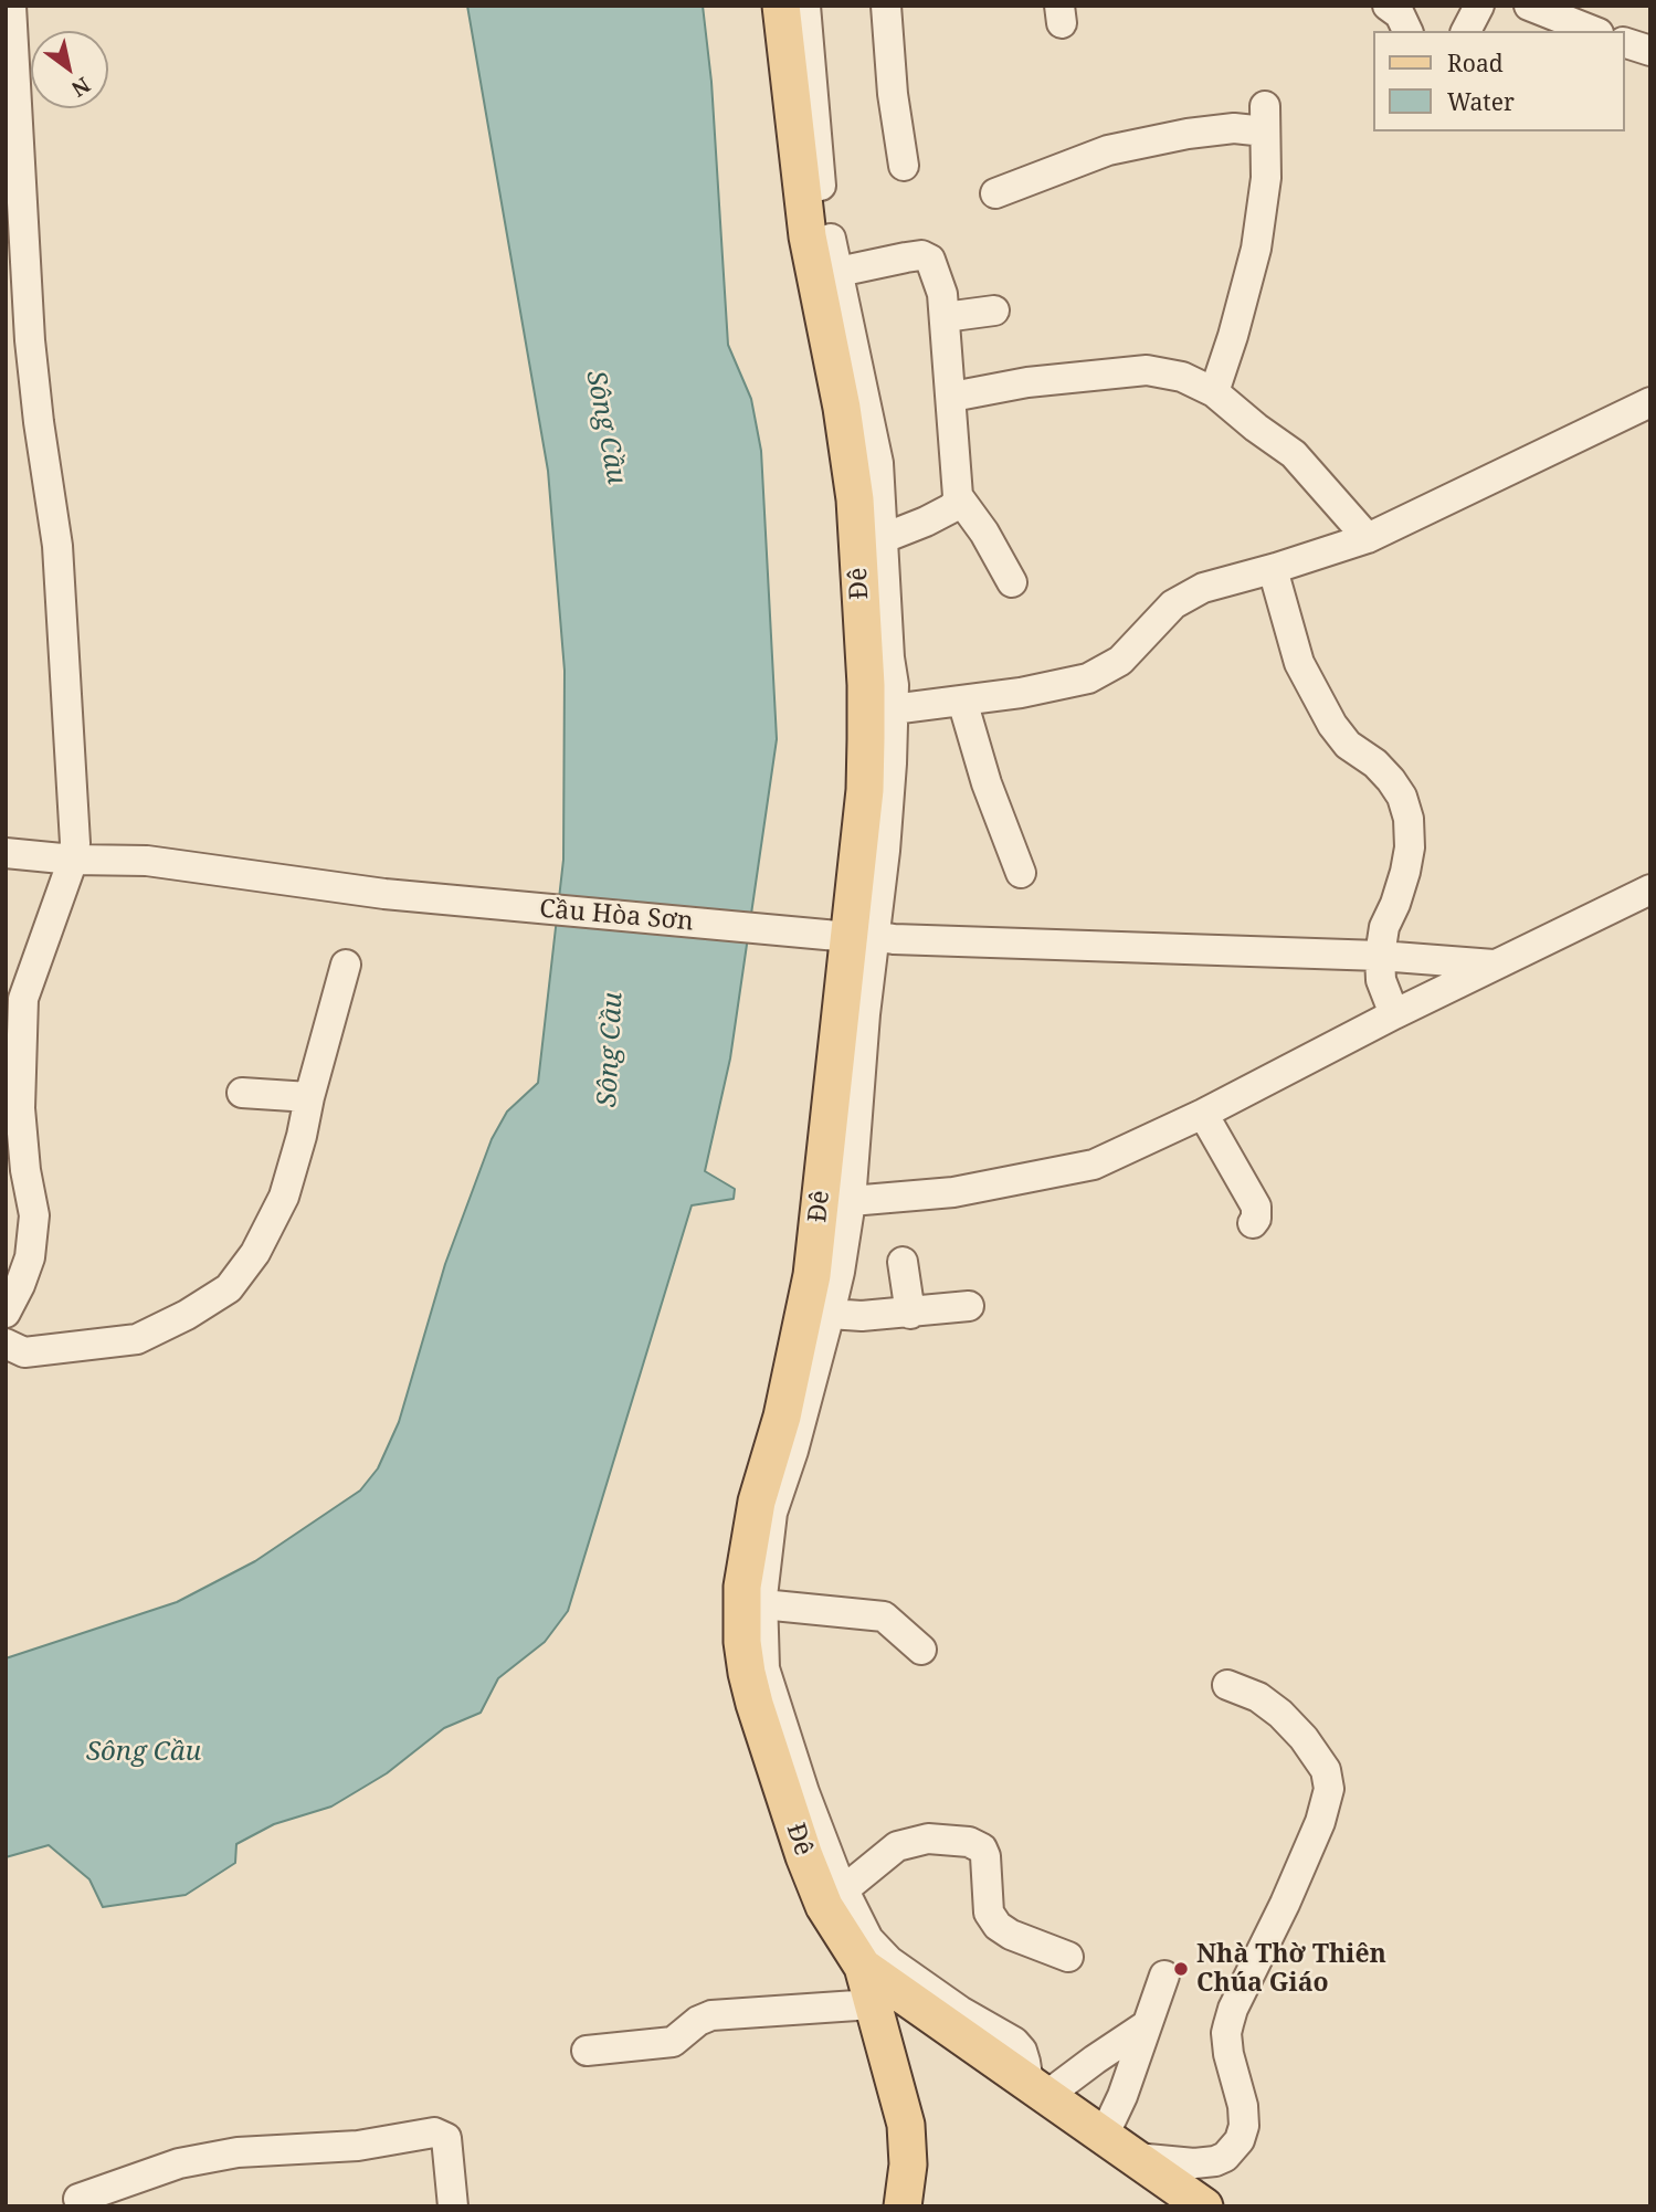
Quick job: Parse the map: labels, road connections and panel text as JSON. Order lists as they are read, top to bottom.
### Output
{
  "streets": {
    "main road": ["Đê"],
    "street": ["Cầu Hòa Sơn"]
  },
  "crossings": [
    ["Đê", "Cầu Hòa Sơn"]
  ],
  "water": ["Sông Cầu"],
  "places": ["Nhà Thờ Thiên Chúa Giáo"],
  "legend": ["Road", "Water"],
  "north": "bottom right"
}
